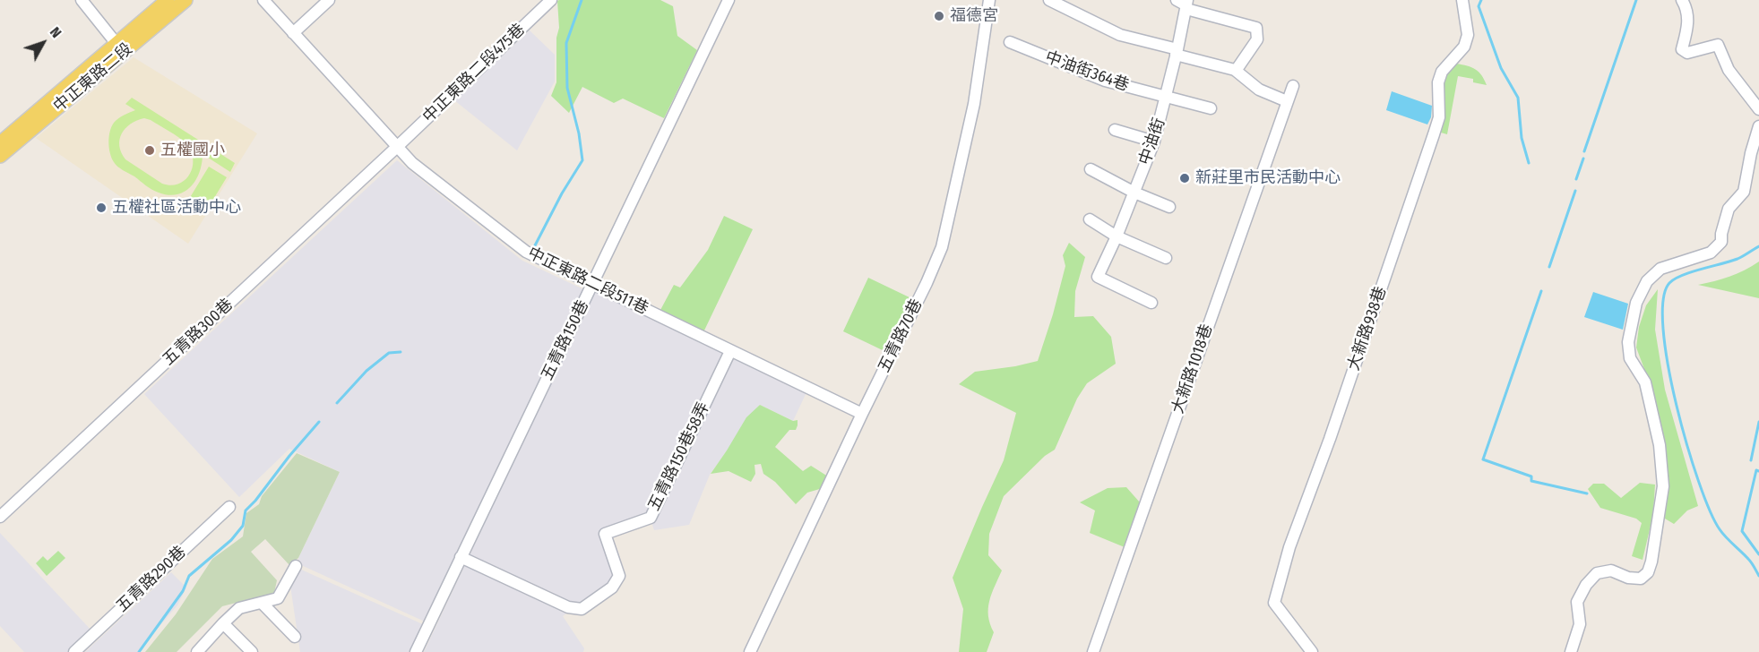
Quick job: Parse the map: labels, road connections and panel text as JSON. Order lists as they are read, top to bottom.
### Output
{
  "streets": {
    "main road": ["中正東路二段"],
    "street": [
      "中油街364巷",
      "中正東路二段475巷",
      "中油街",
      "中正東路二段511巷",
      "大新路938巷",
      "五青路300巷",
      "五青路70巷",
      "五青路150巷",
      "大新路1018巷",
      "五青路150巷58弄",
      "五青路290巷"
    ]
  },
  "crossings": [
    ["中油街364巷", "中油街"],
    ["中正東路二段475巷", "中正東路二段511巷"],
    ["中正東路二段475巷", "五青路300巷"],
    ["中正東路二段511巷", "五青路300巷"],
    ["中正東路二段511巷", "五青路70巷"],
    ["中正東路二段511巷", "五青路150巷"],
    ["中正東路二段511巷", "五青路150巷58弄"],
    ["五青路150巷", "五青路150巷58弄"]
  ],
  "places": [
    "福德宮",
    "五權國小",
    "新莊里市民活動中心",
    "五權社區活動中心"
  ],
  "north": "top right"
}
